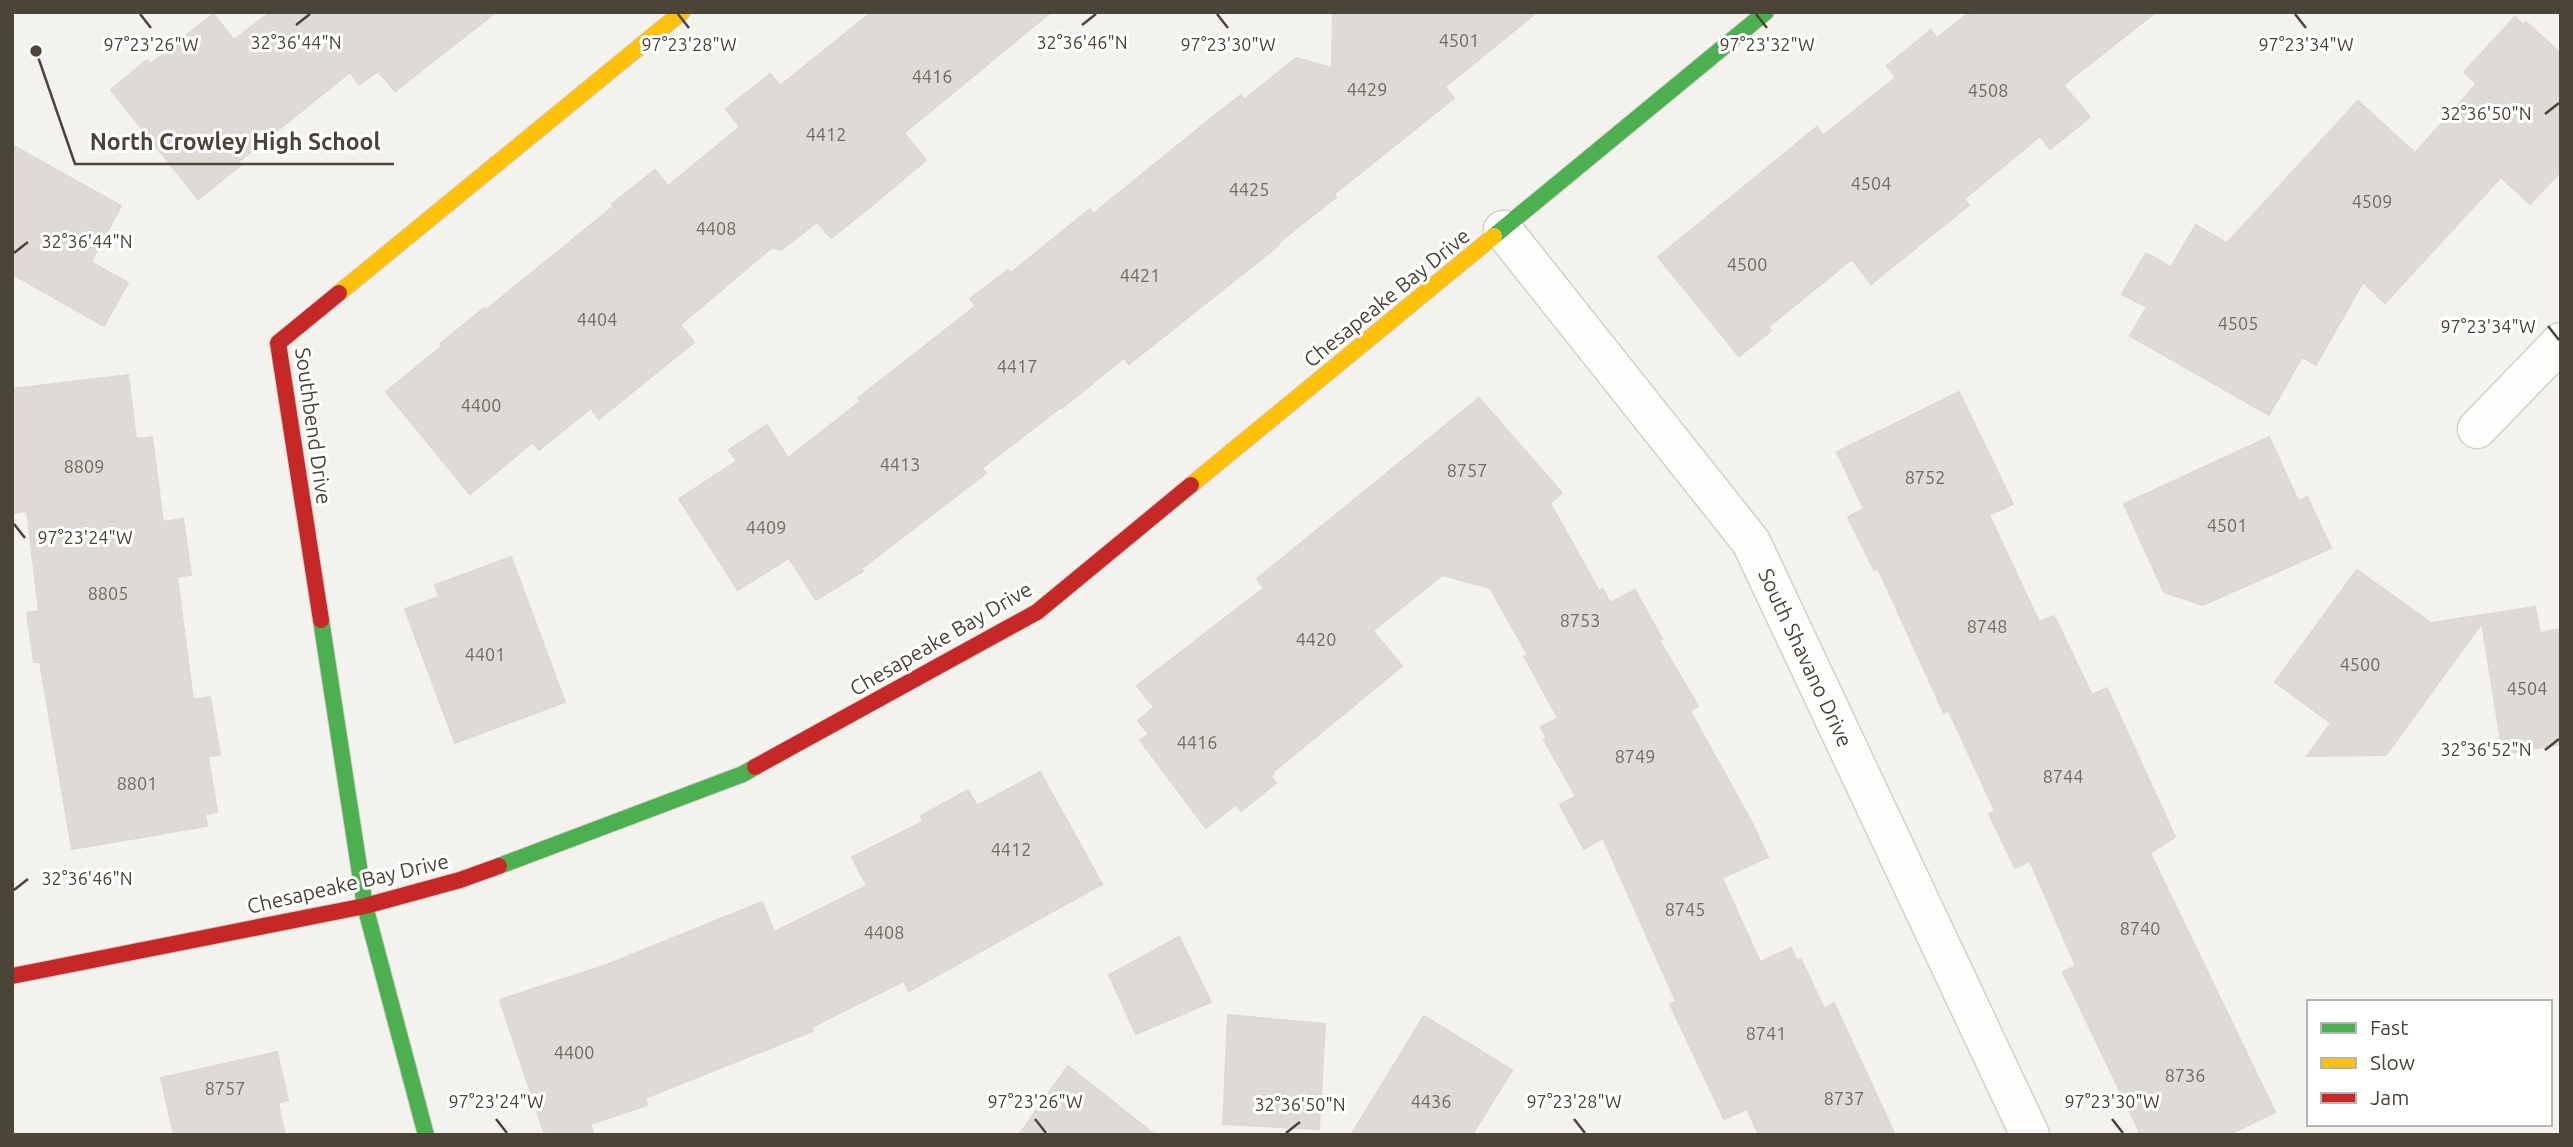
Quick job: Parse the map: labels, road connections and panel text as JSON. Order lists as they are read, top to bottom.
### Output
{
  "streets": {
    "street": ["Chesapeake Bay Drive", "Southbend Drive", "South Shavano Drive"]
  },
  "crossings": [
    ["Chesapeake Bay Drive", "Southbend Drive"],
    ["Chesapeake Bay Drive", "South Shavano Drive"]
  ],
  "places": ["North Crowley High School"],
  "house_numbers": [
    "4501",
    "4416",
    "4429",
    "4508",
    "4412",
    "4504",
    "4425",
    "4509",
    "4408",
    "4500",
    "4421",
    "4404",
    "4505",
    "4417",
    "4400",
    "4413",
    "8809",
    "8757",
    "8752",
    "4501",
    "4409",
    "8805",
    "8753",
    "8748",
    "4420",
    "4401",
    "4500",
    "4504",
    "4416",
    "8749",
    "8744",
    "8801",
    "4412",
    "8745",
    "8740",
    "4408",
    "8741",
    "4400",
    "8736",
    "8757",
    "8737",
    "4436"
  ],
  "legend": ["Fast", "Slow", "Jam"],
  "coordinates": [
    "32°36'46\"N",
    "32°36'44\"N",
    "97°23'26\"W",
    "97°23'28\"W",
    "97°23'30\"W",
    "97°23'32\"W",
    "97°23'34\"W",
    "32°36'50\"N",
    "97°23'24\"W",
    "32°36'52\"N"
  ]
}
